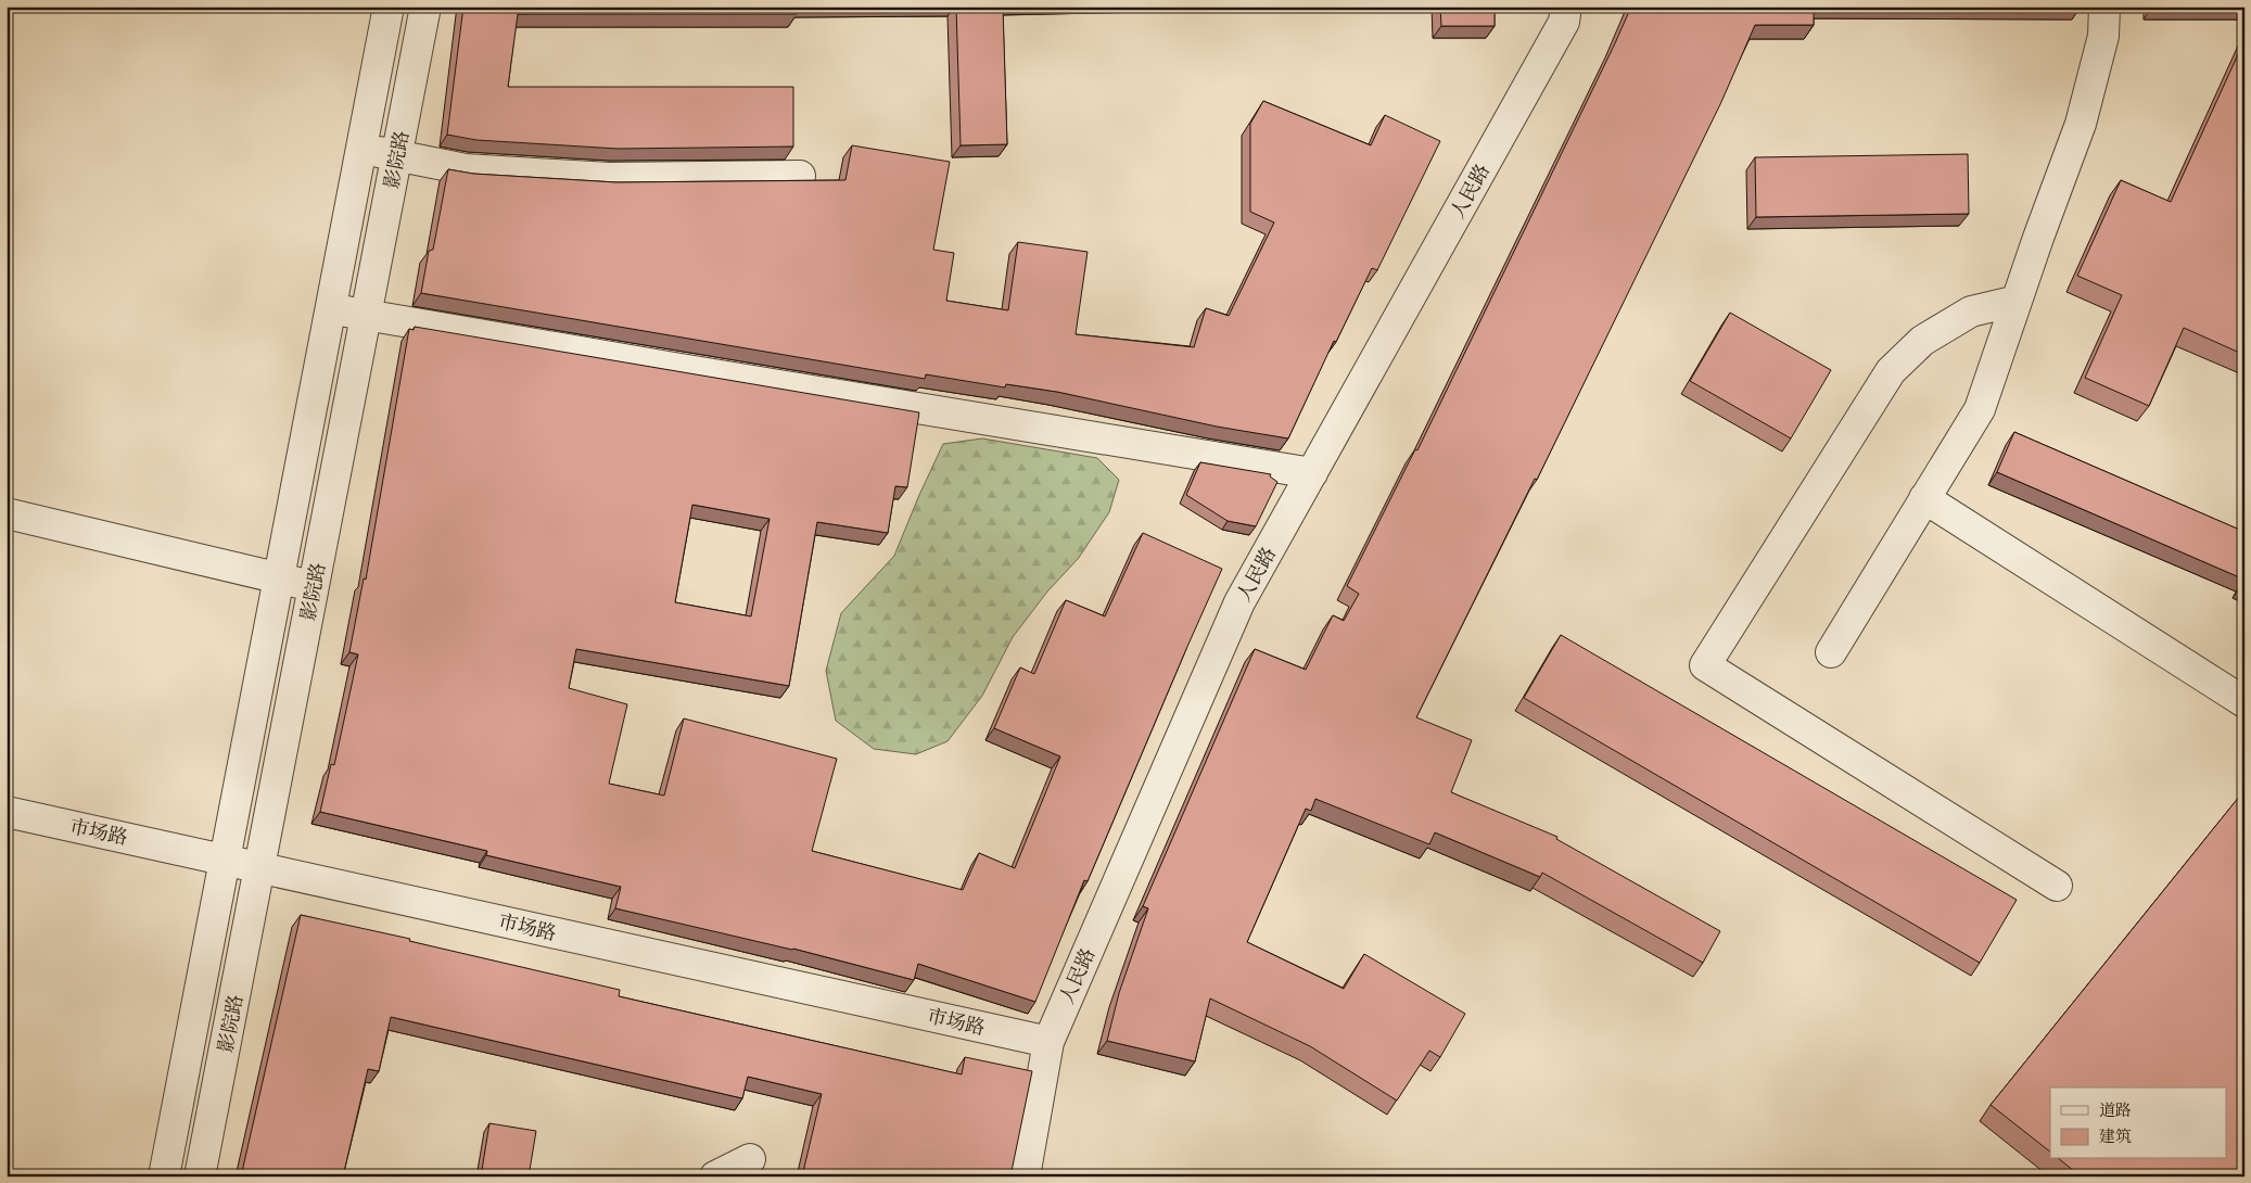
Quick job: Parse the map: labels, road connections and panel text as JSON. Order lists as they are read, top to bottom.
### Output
{
  "streets": {
    "street": ["影院路", "人民路", "市场路"]
  },
  "crossings": [
    ["影院路", "市场路"],
    ["人民路", "市场路"]
  ],
  "legend": ["道路", "建筑"]
}
